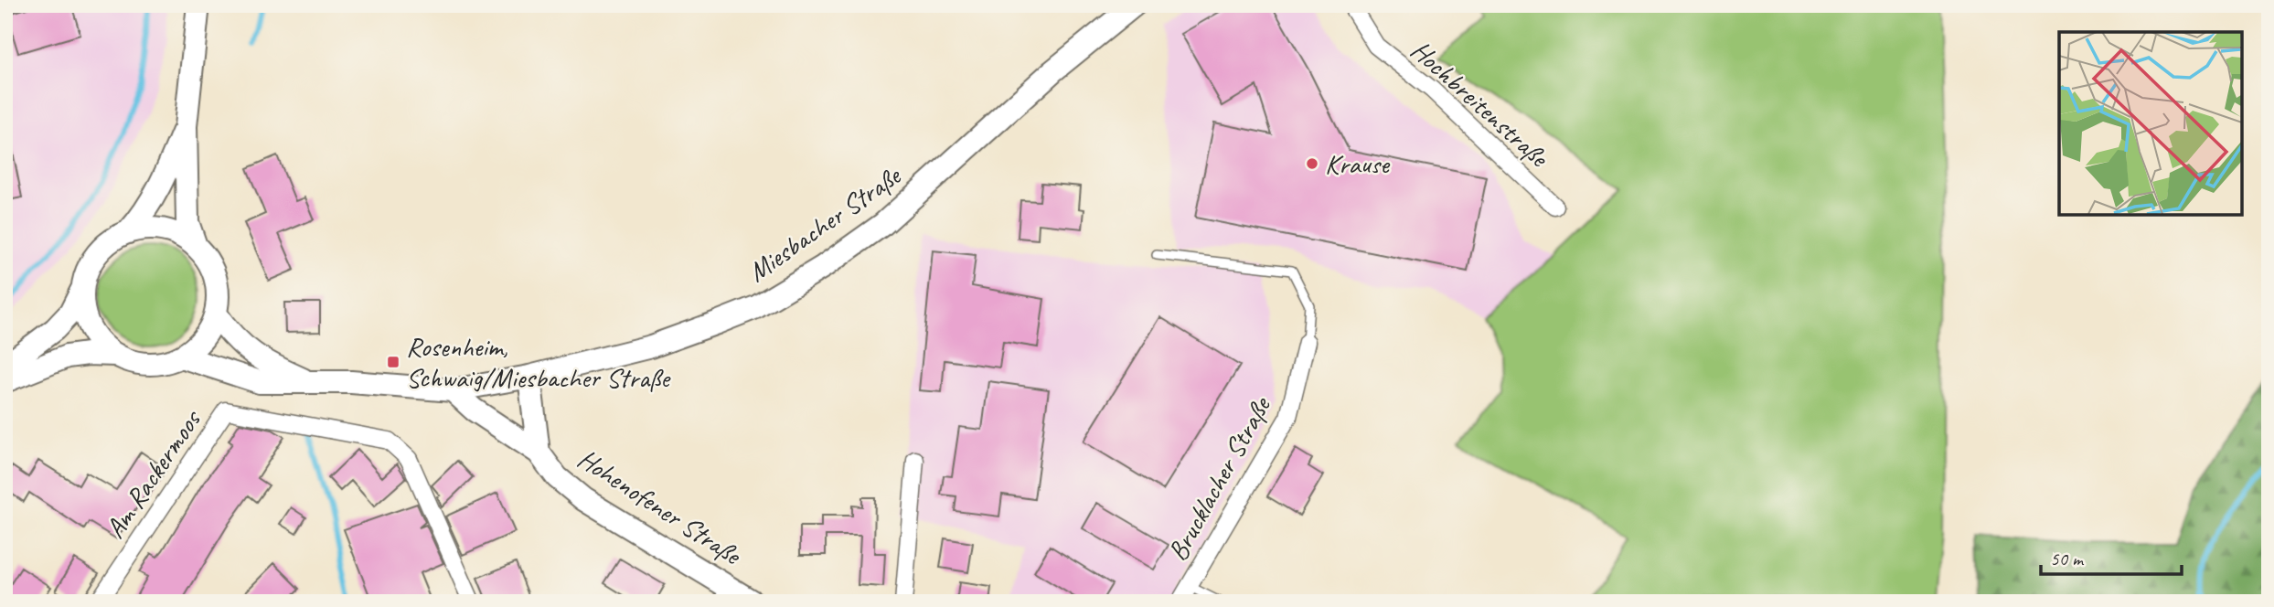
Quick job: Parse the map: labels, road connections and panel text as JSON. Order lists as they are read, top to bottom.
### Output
{
  "streets": {
    "main road": ["Miesbacher Straße", "Hohenofener Straße"],
    "street": ["Hochbreitenstraße", "Am Rackermoos", "Brucklacher Straße"]
  },
  "crossings": [
    ["Miesbacher Straße", "Hohenofener Straße"]
  ],
  "places": {
    "other": ["Krause"],
    "transit": ["Rosenheim, Schwaig/Miesbacher Straße"]
  },
  "scale_bar": "50 m"
}
